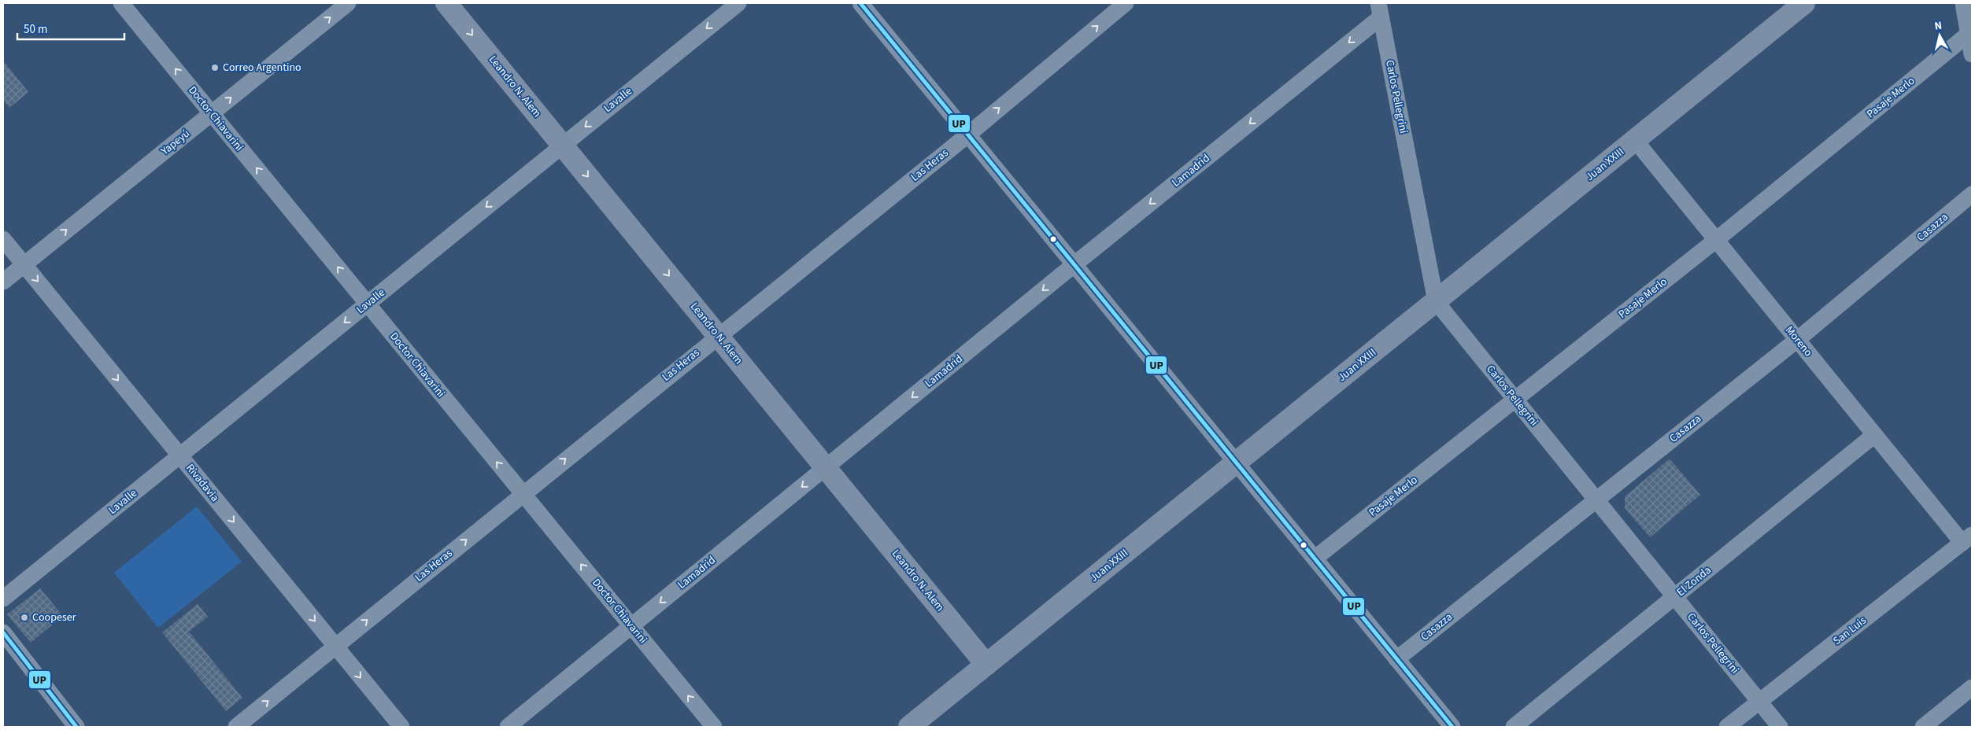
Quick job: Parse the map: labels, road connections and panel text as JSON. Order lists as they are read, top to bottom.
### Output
{
  "streets": {
    "main road": ["Leandro N. Alem", "Juan XXIII"],
    "street": [
      "Carlos Pellegrini",
      "Pasaje Merlo",
      "Lavalle",
      "Doctor Chiavarini",
      "Yapeyú",
      "Las Heras",
      "Lamadrid",
      "Casazza",
      "Moreno",
      "Rivadavia",
      "El Zonda",
      "San Luis"
    ]
  },
  "crossings": [
    ["Leandro N. Alem", "Lavalle"],
    ["Leandro N. Alem", "Juan XXIII"],
    ["Leandro N. Alem", "Las Heras"],
    ["Leandro N. Alem", "Lamadrid"],
    ["Carlos Pellegrini", "Pasaje Merlo"],
    ["Carlos Pellegrini", "Juan XXIII"],
    ["Carlos Pellegrini", "Lamadrid"],
    ["Carlos Pellegrini", "Casazza"],
    ["Carlos Pellegrini", "El Zonda"],
    ["Carlos Pellegrini", "San Luis"],
    ["Pasaje Merlo", "Moreno"],
    ["Lavalle", "Doctor Chiavarini"],
    ["Lavalle", "Rivadavia"],
    ["Doctor Chiavarini", "Yapeyú"],
    ["Doctor Chiavarini", "Las Heras"],
    ["Doctor Chiavarini", "Lamadrid"],
    ["Yapeyú", "Rivadavia"],
    ["Juan XXIII", "Moreno"],
    ["Las Heras", "Rivadavia"],
    ["Casazza", "Moreno"],
    ["Moreno", "El Zonda"],
    ["Moreno", "San Luis"]
  ],
  "one_way": [
    "Leandro N. Alem",
    "Lavalle",
    "Doctor Chiavarini",
    "Yapeyú",
    "Las Heras",
    "Lamadrid",
    "Rivadavia"
  ],
  "places": ["Correo Argentino", "Coopeser"],
  "lines": ["transit line UP"],
  "scale_bar": "50 m",
  "north": "top"
}
